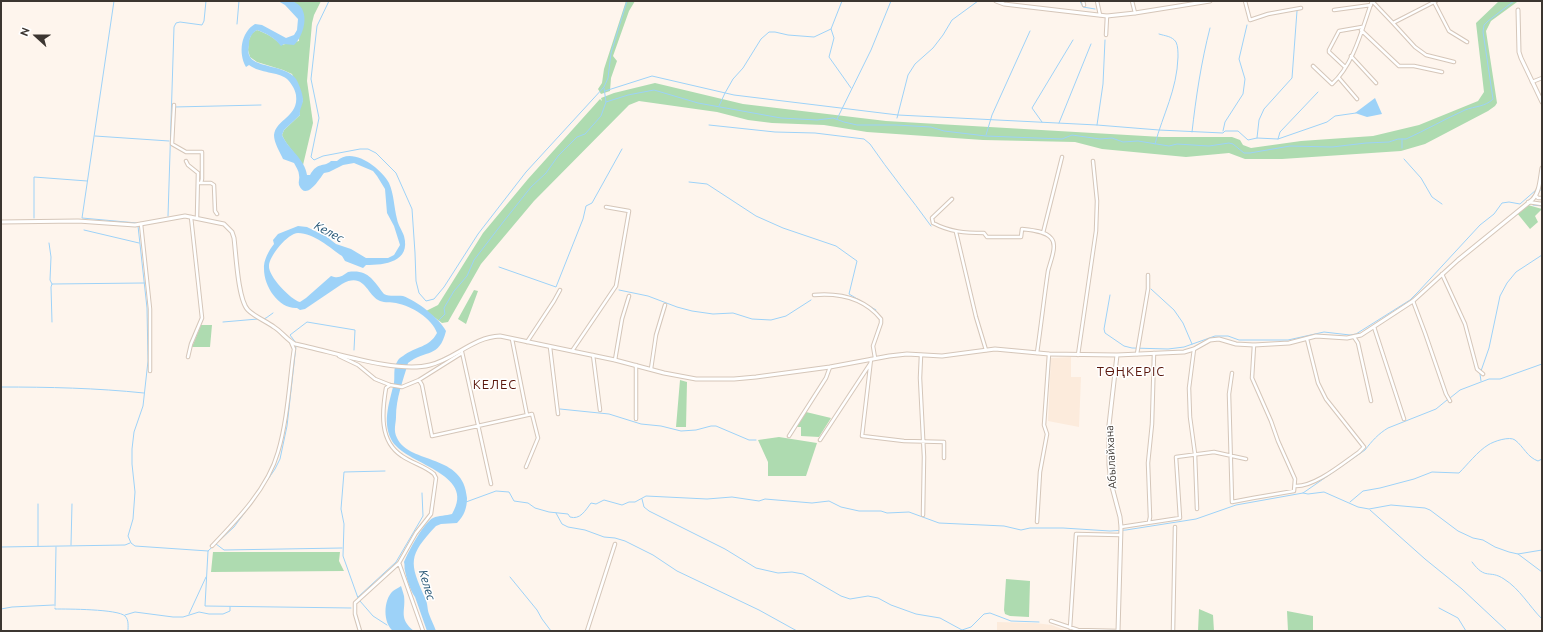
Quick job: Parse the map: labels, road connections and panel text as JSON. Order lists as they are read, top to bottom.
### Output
{
  "streets": {
    "main road": ["Абылайхана"]
  },
  "districts": ["ТӨҢКЕРІС", "КЕЛЕС"],
  "water": ["Келес"],
  "north": "left"
}
